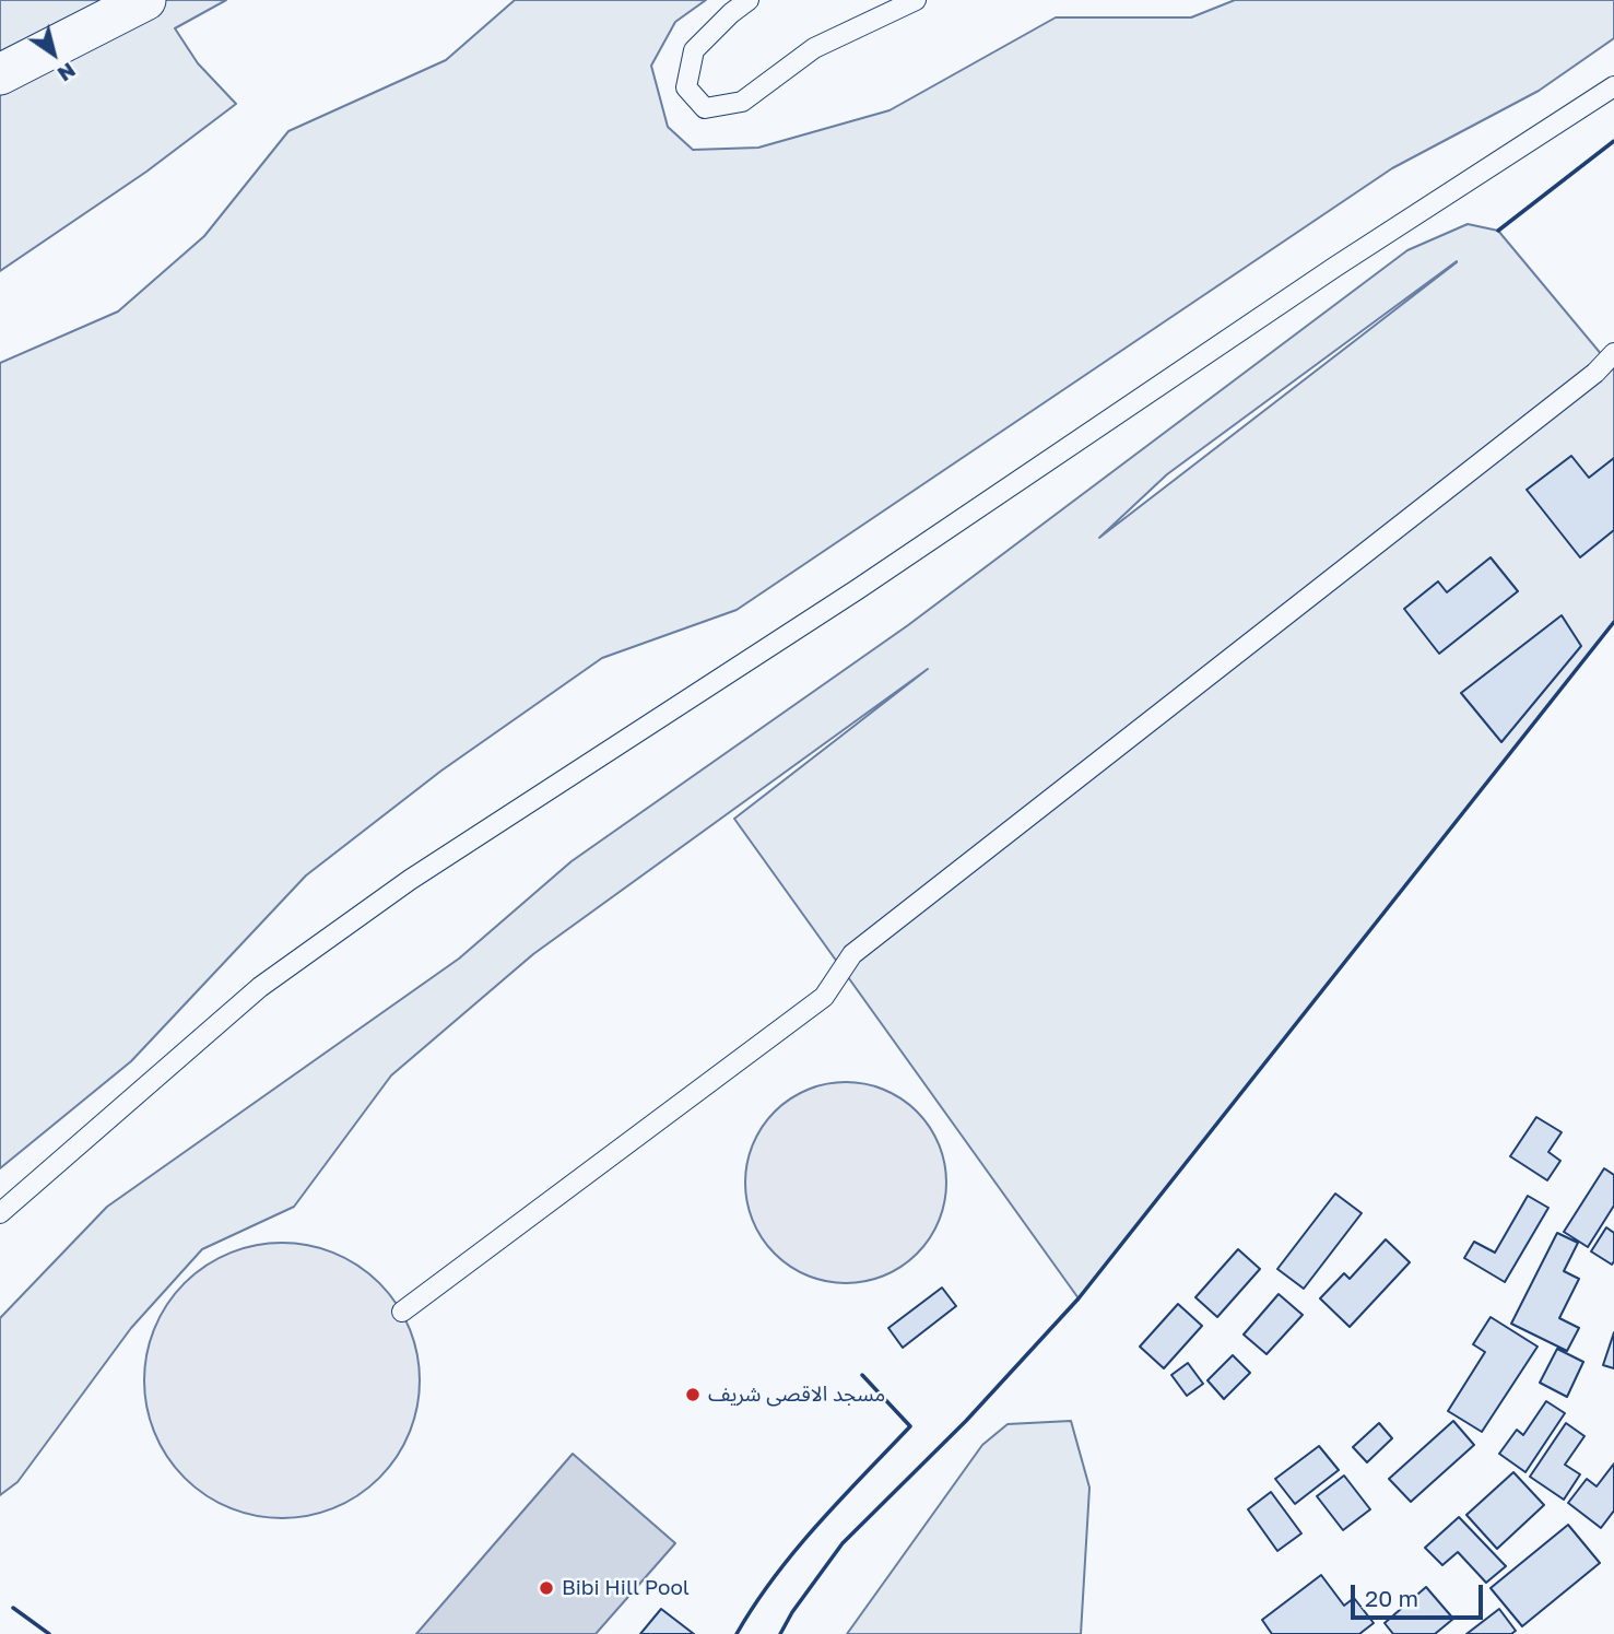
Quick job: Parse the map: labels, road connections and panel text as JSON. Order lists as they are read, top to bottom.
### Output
{
  "places": ["مسجد الاقصی شریف", "Bibi Hill Pool"],
  "scale_bar": "20 m",
  "north": "bottom right"
}
